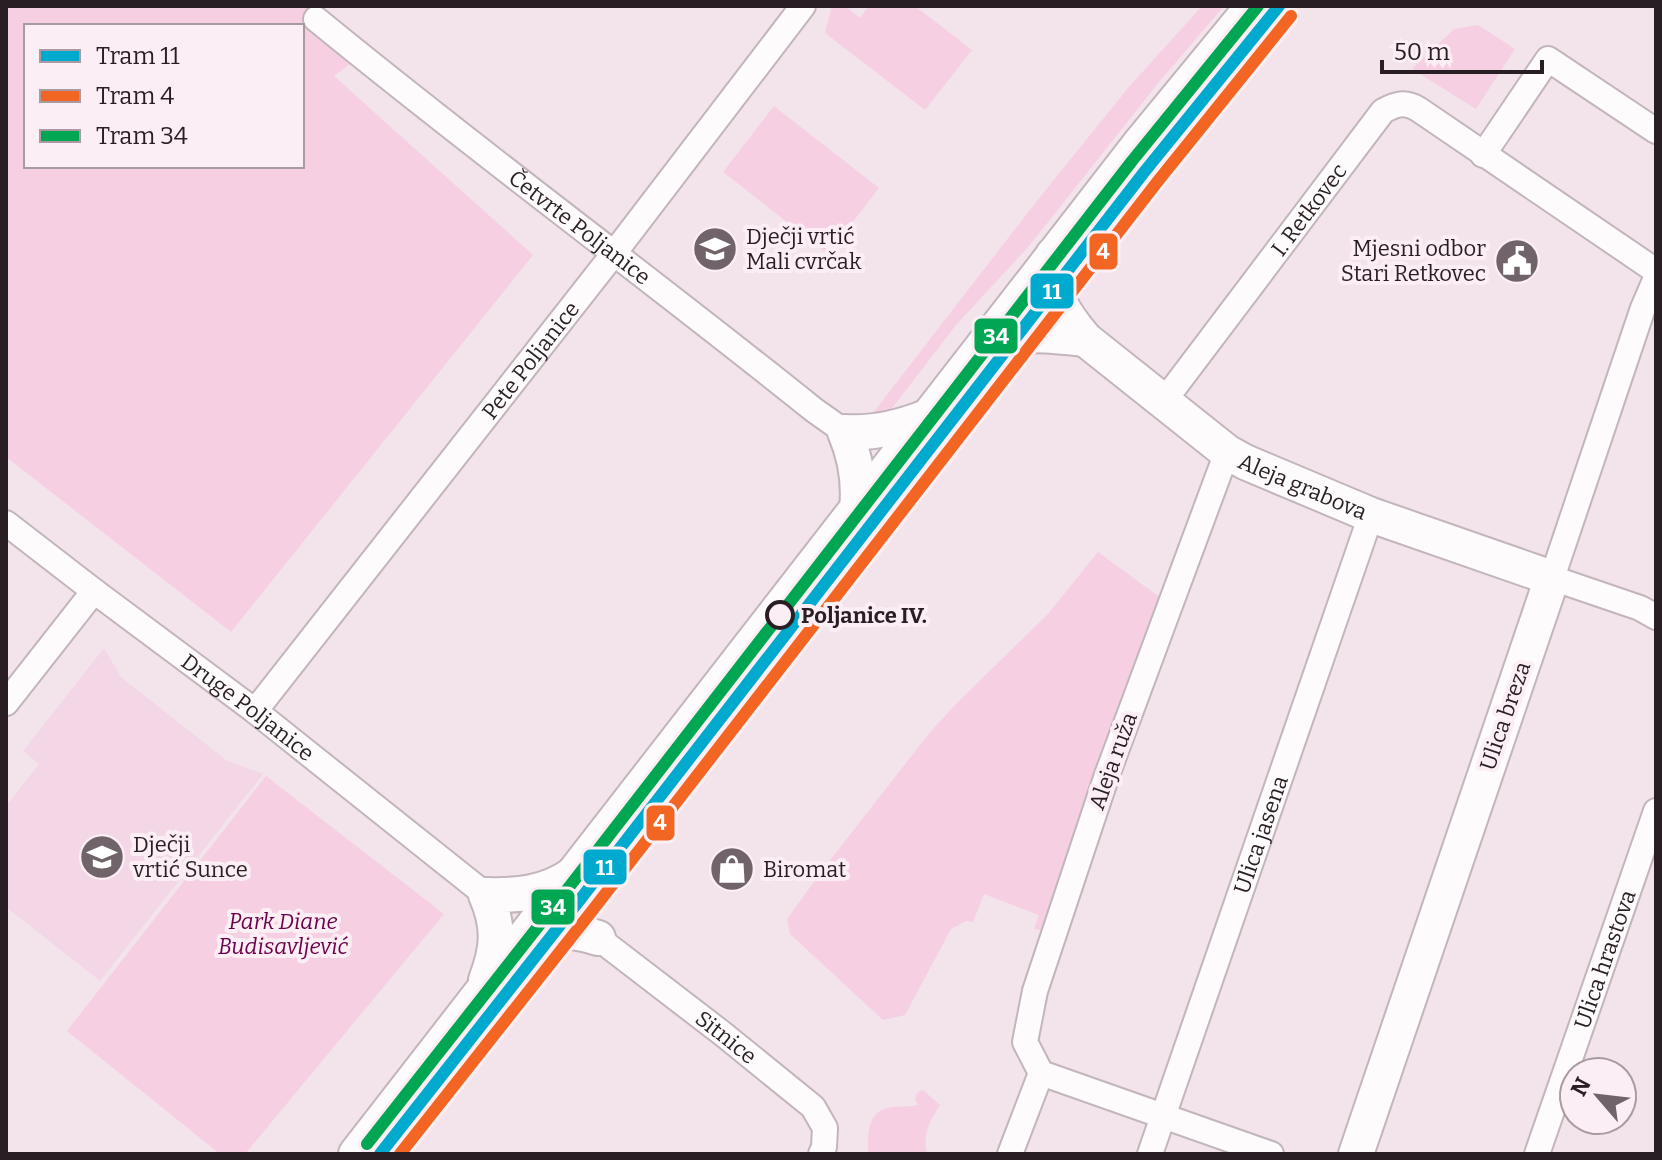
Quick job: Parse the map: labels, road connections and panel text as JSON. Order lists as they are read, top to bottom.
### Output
{
  "streets": {
    "main road": ["Aleja grabova", "Ulica breza"],
    "street": [
      "I. Retkovec",
      "Četvrte Poljanice",
      "Pete Poljanice",
      "Druge Poljanice",
      "Aleja ruža",
      "Ulica jasena",
      "Ulica hrastova",
      "Sitnice"
    ]
  },
  "crossings": [
    ["I. Retkovec", "Aleja grabova"],
    ["Četvrte Poljanice", "Pete Poljanice"],
    ["Pete Poljanice", "Druge Poljanice"],
    ["Aleja grabova", "Ulica breza"],
    ["Aleja grabova", "Aleja ruža"],
    ["Aleja grabova", "Ulica jasena"]
  ],
  "parks": ["Park Diane Budisavljević"],
  "places": {
    "school or university": ["Dječji vrtić Mali cvrčak", "Dječji vrtić Sunce"],
    "public building": ["Mjesni odbor Stari Retkovec"],
    "other": ["Poljanice IV."],
    "shop": ["Biromat"]
  },
  "lines": ["tram line 11", "tram line 34", "tram line 4"],
  "legend": ["Tram 11", "Tram 4", "Tram 34"],
  "scale_bar": "50 m",
  "north": "top left"
}
